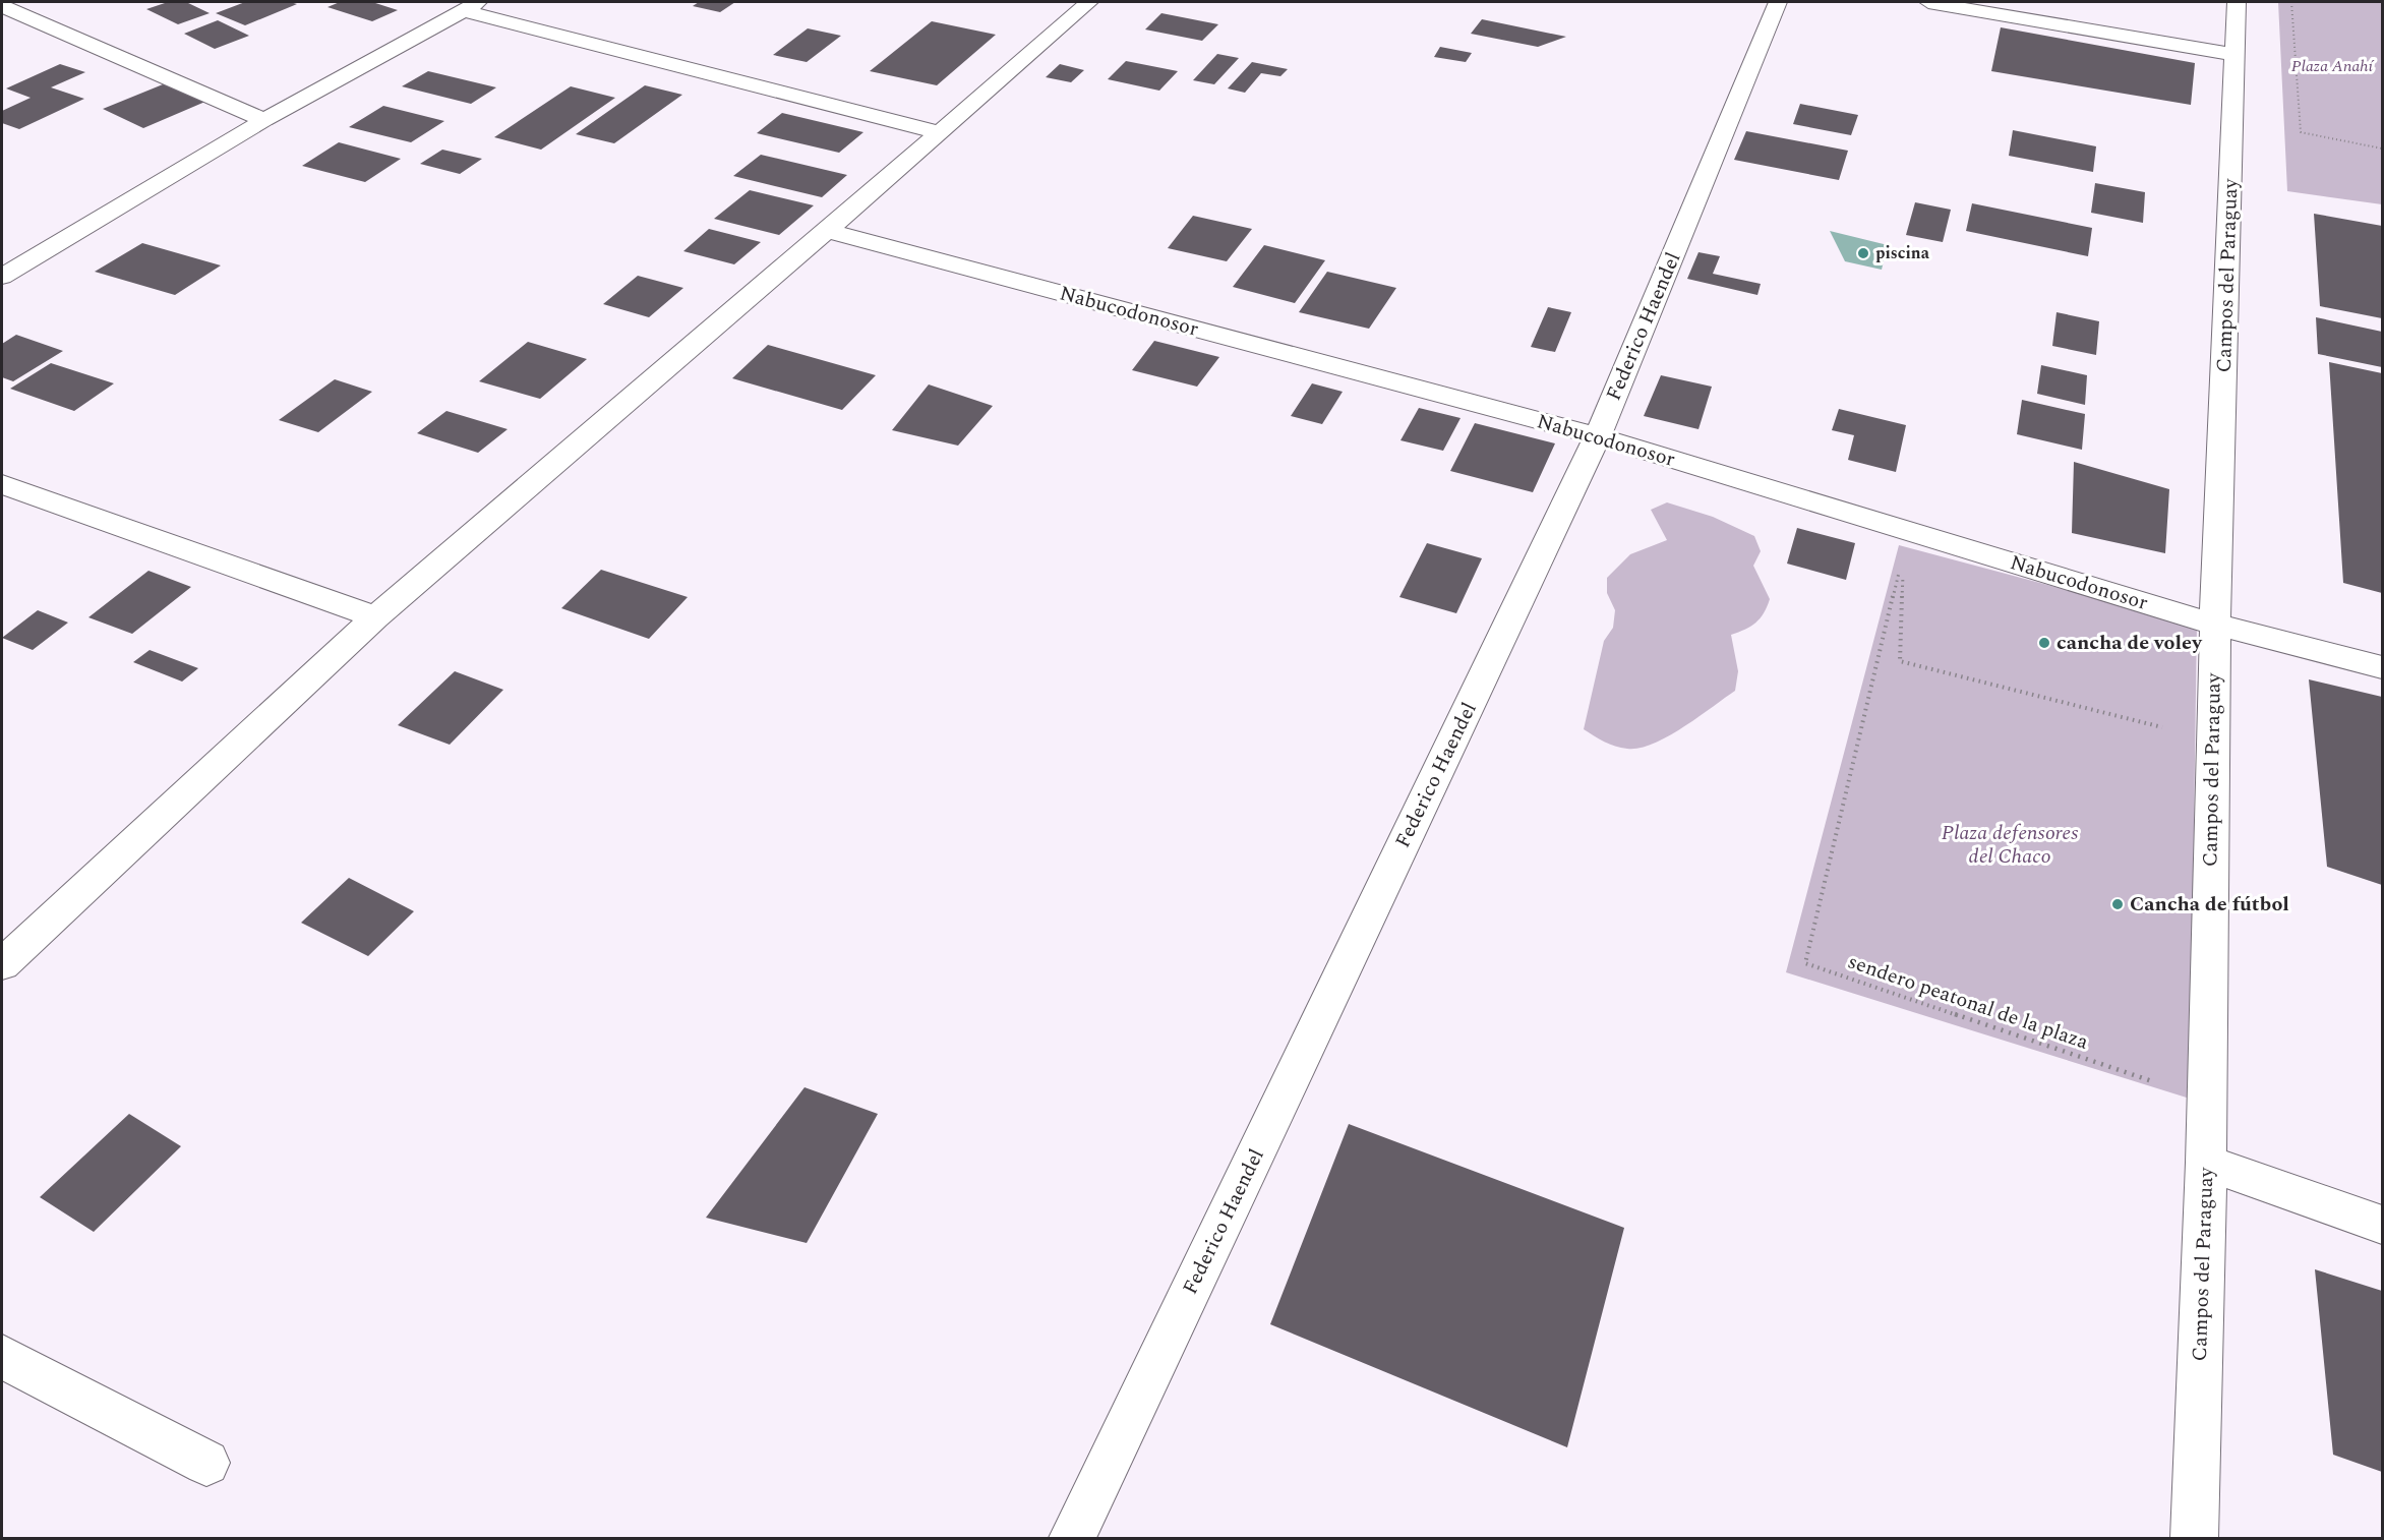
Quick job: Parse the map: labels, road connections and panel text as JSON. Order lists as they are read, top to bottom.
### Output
{
  "streets": {
    "street": ["Campos del Paraguay", "Nabucodonosor", "Federico Haendel"],
    "path": ["sendero peatonal de la plaza"]
  },
  "crossings": [
    ["Campos del Paraguay", "Nabucodonosor"],
    ["Nabucodonosor", "Federico Haendel"],
    ["Nabucodonosor", "sendero peatonal de la plaza"]
  ],
  "parks": ["Plaza Anahí", "Plaza defensores del Chaco"],
  "places": ["piscina", "cancha de voley", "Cancha de fútbol"]
}
